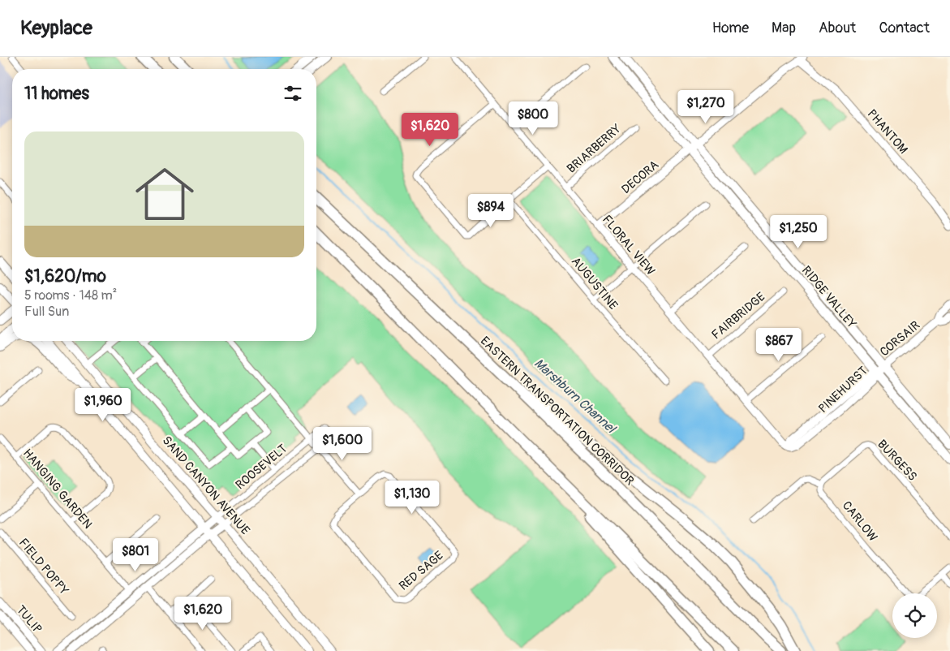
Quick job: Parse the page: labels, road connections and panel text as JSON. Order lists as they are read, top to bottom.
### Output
{
  "streets": {
    "highway": ["EASTERN TRANSPORTATION CORRIDOR"],
    "main road": ["RIDGE VALLEY", "SAND CANYON AVENUE"],
    "street": [
      "PHANTOM",
      "BRIARBERRY",
      "DECORA",
      "FLORAL VIEW",
      "AUGUSTINE",
      "FAIRBRIDGE",
      "CORSAIR",
      "PINEHURST",
      "BURGESS",
      "ROOSEVELT",
      "HANGING GARDEN",
      "CARLOW",
      "FIELD POPPY",
      "RED SAGE",
      "TULIP"
    ]
  },
  "crossings": [
    ["PHANTOM", "DECORA"],
    ["BRIARBERRY", "FLORAL VIEW"],
    ["DECORA", "FLORAL VIEW"],
    ["DECORA", "RIDGE VALLEY"],
    ["FLORAL VIEW", "FAIRBRIDGE"],
    ["FLORAL VIEW", "PINEHURST"],
    ["RIDGE VALLEY", "CORSAIR"],
    ["RIDGE VALLEY", "PINEHURST"],
    ["CORSAIR", "PINEHURST"],
    ["BURGESS", "CARLOW"],
    ["ROOSEVELT", "SAND CANYON AVENUE"],
    ["ROOSEVELT", "HANGING GARDEN"]
  ],
  "water": ["Marshburn Channel"],
  "page": {
    "header": "Keyplace",
    "nav": [
      "Home",
      "Map",
      "About",
      "Contact"
    ],
    "heading": "11 homes",
    "price": [
      "$1,270",
      "$800",
      "$1,620",
      "$894",
      "$1,250",
      "$867",
      "$1,960",
      "$1,600",
      "$1,130",
      "$801",
      "$1,620"
    ],
    "list": [
      {
        "name": "$1,620/mo",
        "note": "5 rooms · 148 m² · Full Sun"
      }
    ]
  }
}
